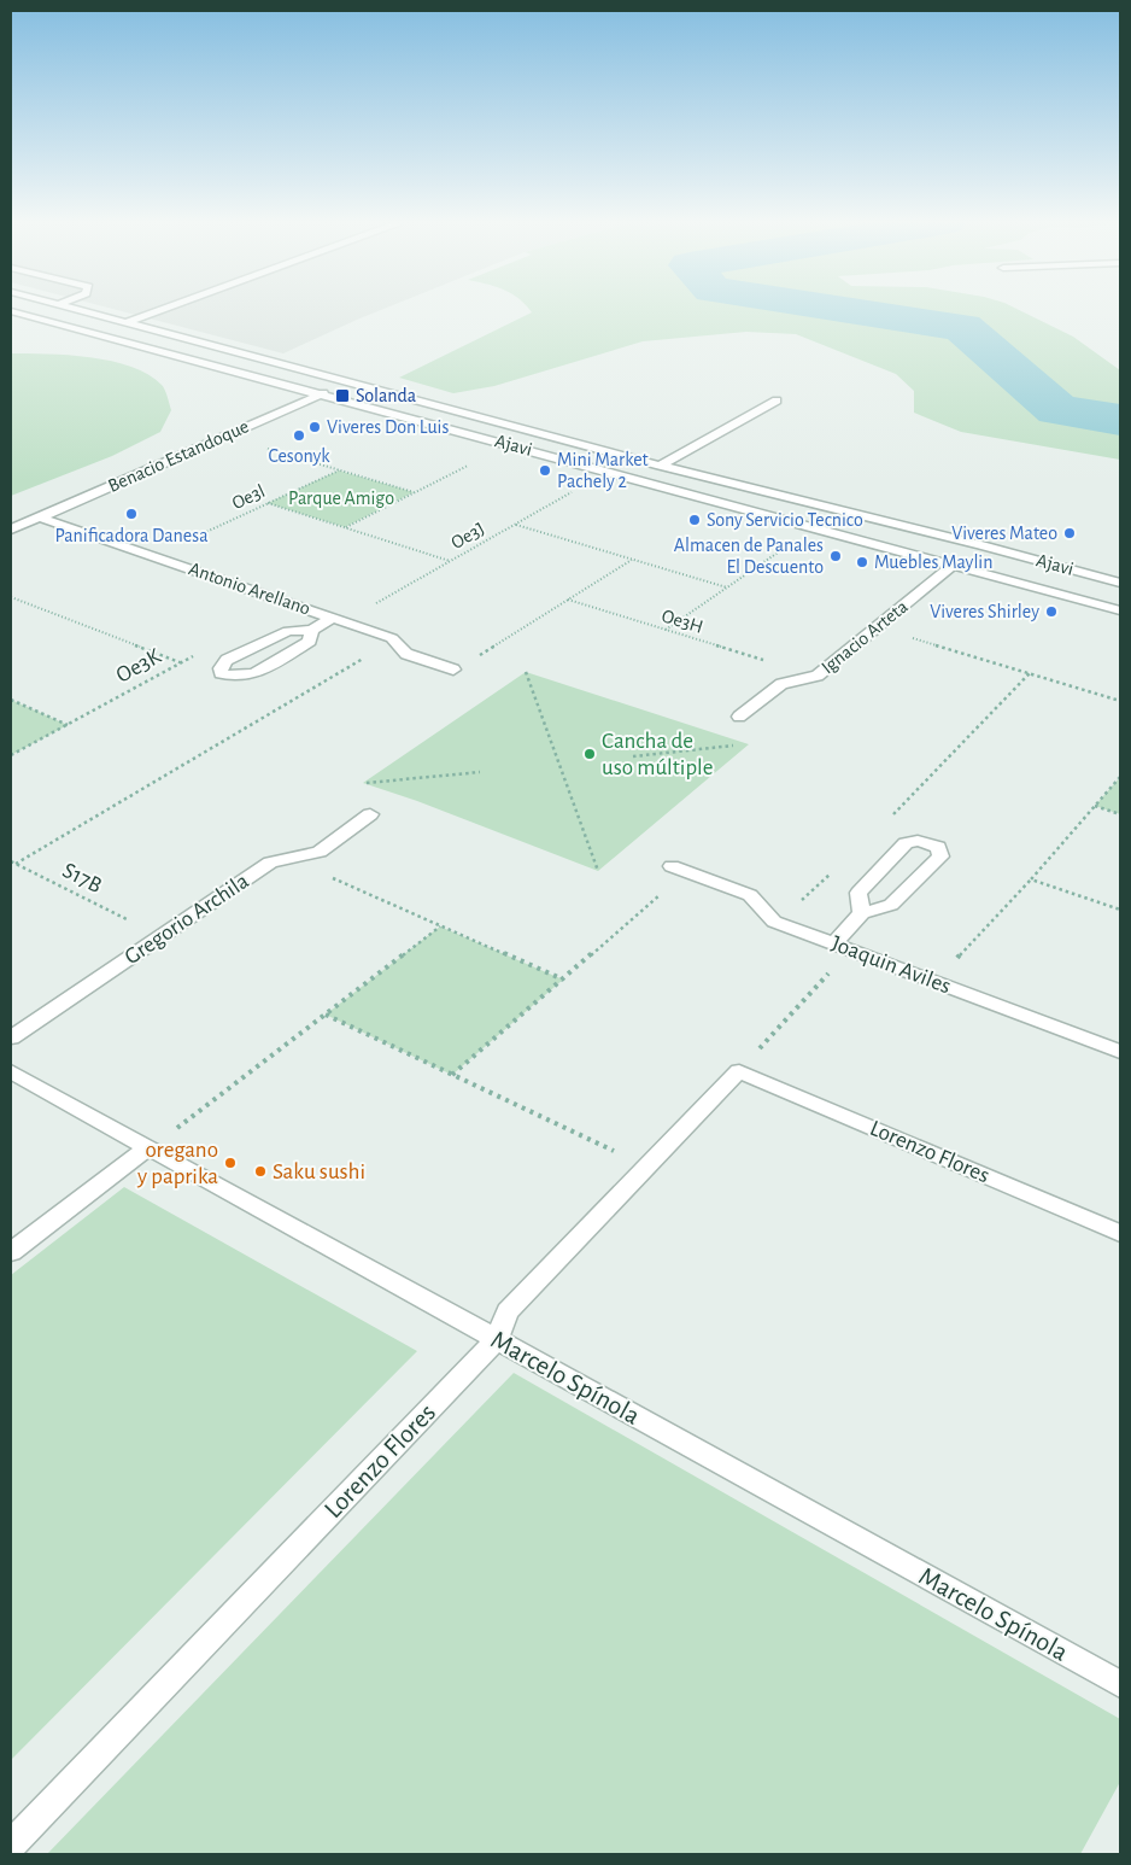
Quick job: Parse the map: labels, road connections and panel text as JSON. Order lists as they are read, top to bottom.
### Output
{
  "streets": {
    "street": [
      "Ajavi",
      "Benacio Estandoque",
      "Antonio Arellano",
      "Ignacio Arteta",
      "Gregorio Archila",
      "Joaquin Aviles",
      "Lorenzo Flores",
      "Marcelo Spínola"
    ],
    "path": [
      "Oe3l",
      "Oe3J",
      "Oe3H",
      "Oe3K",
      "S17B"
    ]
  },
  "crossings": [
    ["Ajavi", "Benacio Estandoque"],
    ["Ajavi", "Ignacio Arteta"],
    ["Benacio Estandoque", "Antonio Arellano"],
    ["Lorenzo Flores", "Marcelo Spínola"]
  ],
  "parks": ["Parque Amigo"],
  "places": {
    "transit": ["Solanda"],
    "other": [
      "Viveres Don Luis",
      "Cesonyk",
      "Mini Market Pachely 2",
      "Panificadora Danesa",
      "Sony Servicio Tecnico",
      "Viveres Mateo",
      "Almacen de Panales El Descuento",
      "Muebles Maylin",
      "Viveres Shirley",
      "Cancha de uso múltiple",
      "oregano y paprika",
      "Saku sushi"
    ]
  }
}
